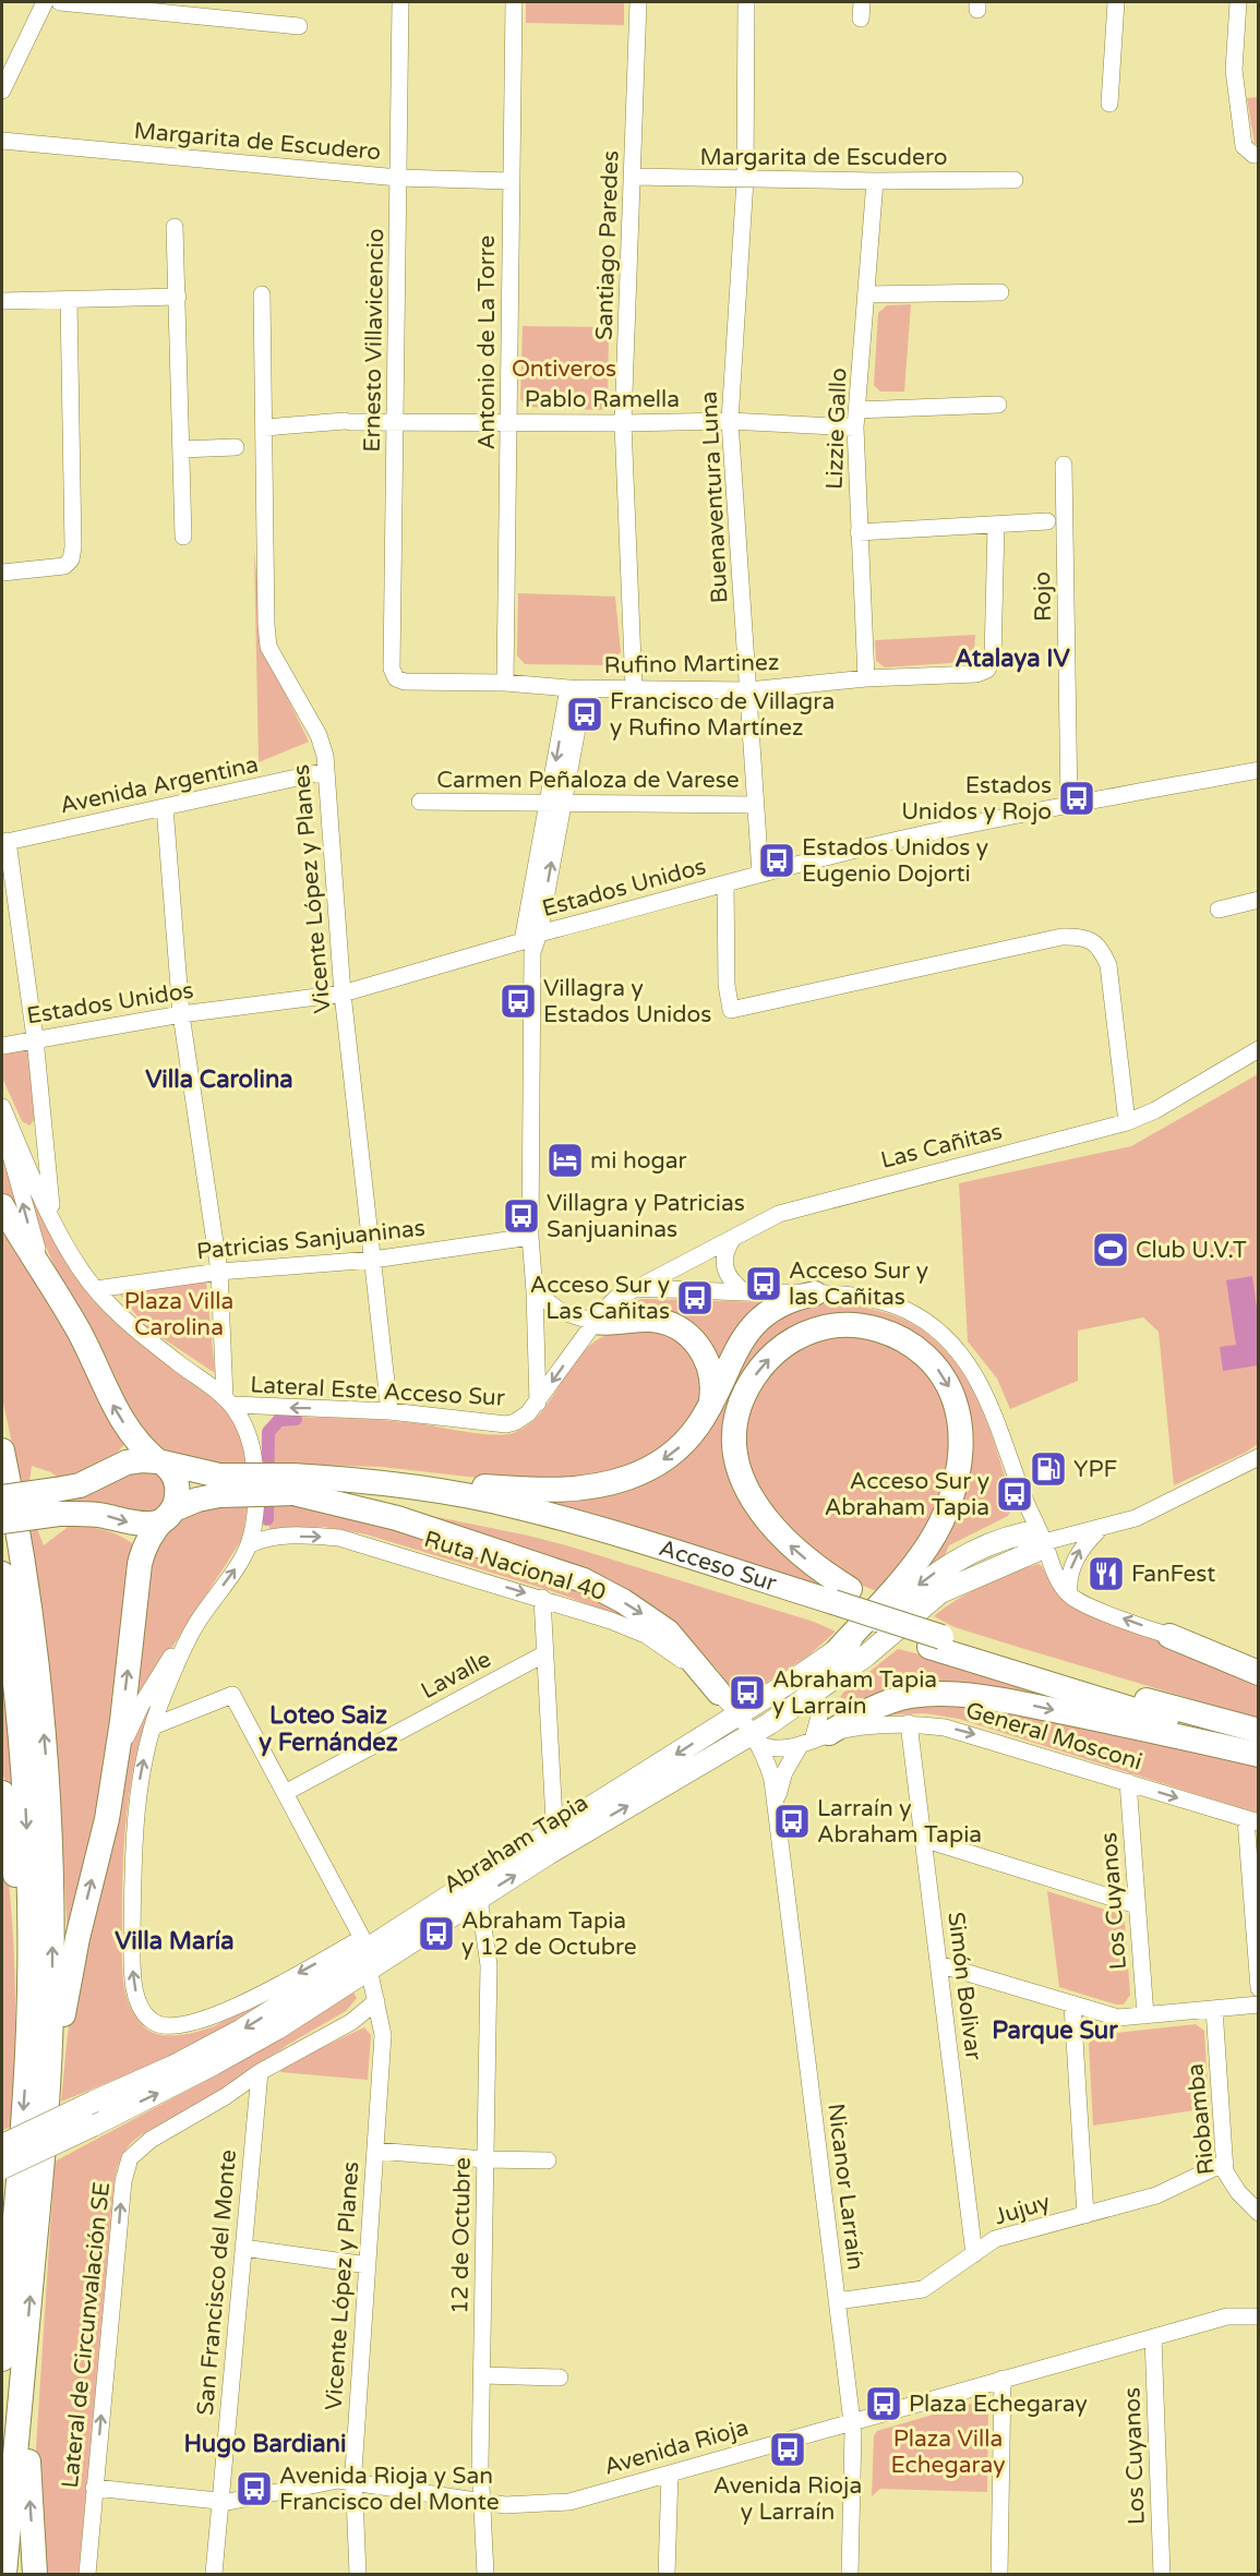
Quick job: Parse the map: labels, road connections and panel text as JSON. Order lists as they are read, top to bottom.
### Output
{
  "streets": {
    "highway": ["Acceso Sur"],
    "main road": ["Abraham Tapia"],
    "street": [
      "Margarita de Escudero",
      "Santiago Paredes",
      "Ernesto Villavicencio",
      "Antonio de La Torre",
      "Pablo Ramella",
      "Lizzie Gallo",
      "Buenaventura Luna",
      "Rojo",
      "Rufino Martinez",
      "Carmen Peñaloza de Varese",
      "Avenida Argentina",
      "Estados Unidos",
      "Vicente López y Planes",
      "Las Cañitas",
      "Patricias Sanjuaninas",
      "Lateral Este Acceso Sur",
      "Ruta Nacional 40",
      "Lavalle",
      "General Mosconi",
      "Los Cuyanos",
      "Simón Bolivar",
      "Riobamba",
      "Nicanor Larraín",
      "Jujuy",
      "12 de Octubre",
      "San Francisco del Monte",
      "Lateral de Circunvalación SE",
      "Avenida Rioja"
    ]
  },
  "crossings": [
    ["Margarita de Escudero", "Santiago Paredes"],
    ["Margarita de Escudero", "Ernesto Villavicencio"],
    ["Margarita de Escudero", "Antonio de La Torre"],
    ["Margarita de Escudero", "Lizzie Gallo"],
    ["Margarita de Escudero", "Buenaventura Luna"],
    ["Santiago Paredes", "Pablo Ramella"],
    ["Santiago Paredes", "Rufino Martinez"],
    ["Ernesto Villavicencio", "Pablo Ramella"],
    ["Ernesto Villavicencio", "Rufino Martinez"],
    ["Antonio de La Torre", "Pablo Ramella"],
    ["Antonio de La Torre", "Rufino Martinez"],
    ["Pablo Ramella", "Lizzie Gallo"],
    ["Pablo Ramella", "Buenaventura Luna"],
    ["Pablo Ramella", "Vicente López y Planes"],
    ["Lizzie Gallo", "Rufino Martinez"],
    ["Buenaventura Luna", "Rufino Martinez"],
    ["Buenaventura Luna", "Carmen Peñaloza de Varese"],
    ["Buenaventura Luna", "Estados Unidos"],
    ["Rojo", "Estados Unidos"],
    ["Avenida Argentina", "Vicente López y Planes"],
    ["Estados Unidos", "Vicente López y Planes"],
    ["Vicente López y Planes", "Patricias Sanjuaninas"],
    ["Vicente López y Planes", "Lateral Este Acceso Sur"],
    ["Vicente López y Planes", "Lateral de Circunvalación SE"],
    ["Vicente López y Planes", "Avenida Rioja"],
    ["Las Cañitas", "Lateral Este Acceso Sur"],
    ["Ruta Nacional 40", "Abraham Tapia"],
    ["Ruta Nacional 40", "Nicanor Larraín"],
    ["General Mosconi", "Abraham Tapia"],
    ["General Mosconi", "Los Cuyanos"],
    ["General Mosconi", "Simón Bolivar"],
    ["General Mosconi", "Nicanor Larraín"],
    ["Abraham Tapia", "Nicanor Larraín"],
    ["Abraham Tapia", "12 de Octubre"],
    ["Los Cuyanos", "Avenida Rioja"],
    ["Simón Bolivar", "Jujuy"],
    ["Riobamba", "Jujuy"],
    ["Nicanor Larraín", "Jujuy"],
    ["Nicanor Larraín", "Avenida Rioja"],
    ["12 de Octubre", "Avenida Rioja"],
    ["San Francisco del Monte", "Lateral de Circunvalación SE"],
    ["San Francisco del Monte", "Avenida Rioja"],
    ["Lateral de Circunvalación SE", "Avenida Rioja"]
  ],
  "one_way": ["Lateral Este Acceso Sur", "Ruta Nacional 40", "Lateral de Circunvalación SE"],
  "districts": [
    "Atalaya IV",
    "Villa Carolina",
    "Loteo Saiz y Fernández",
    "Villa María",
    "Parque Sur",
    "Hugo Bardiani"
  ],
  "parks": ["Ontiveros", "Plaza Villa Carolina", "Plaza Villa Echegaray"],
  "places": {
    "bus stop": [
      "Francisco de Villagra y Rufino Martínez",
      "Estados Unidos y Rojo",
      "Estados Unidos y Eugenio Dojorti",
      "Villagra y Estados Unidos",
      "Villagra y Patricias Sanjuaninas",
      "Acceso Sur y las Cañitas",
      "Acceso Sur y Las Cañitas",
      "Acceso Sur y Abraham Tapia",
      "Abraham Tapia y Larraín",
      "Larraín y Abraham Tapia",
      "Abraham Tapia y 12 de Octubre",
      "Plaza Echegaray",
      "Avenida Rioja y Larraín",
      "Avenida Rioja y San Francisco del Monte"
    ],
    "hotel": ["mi hogar"],
    "sports": ["Club U.V.T"],
    "fuel station": ["YPF"],
    "restaurant": ["FanFest"]
  }
}
